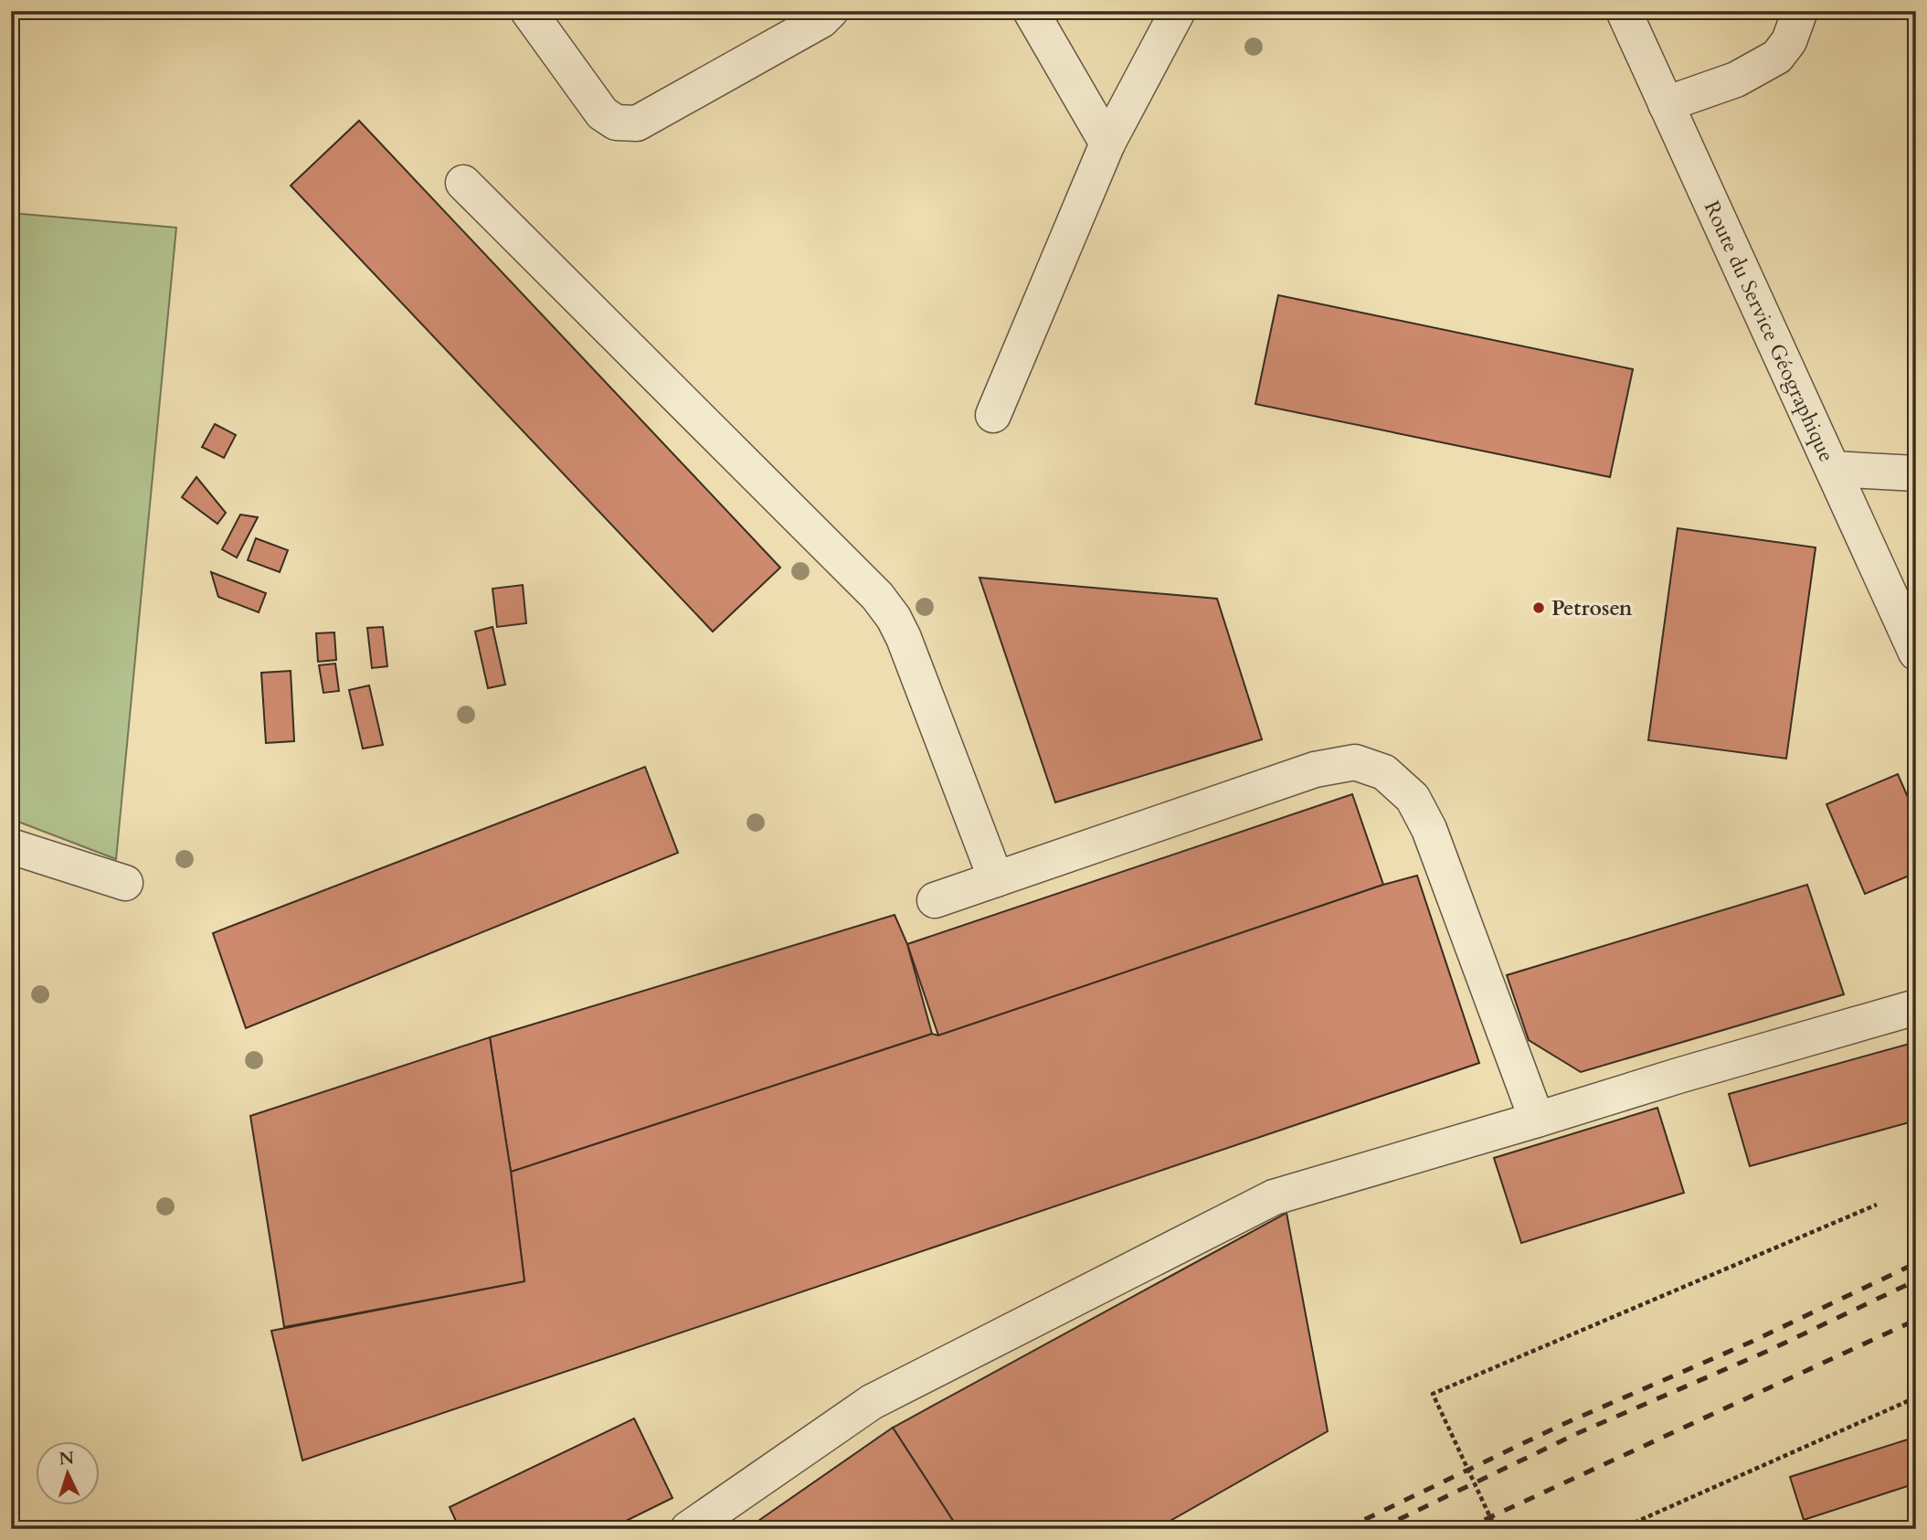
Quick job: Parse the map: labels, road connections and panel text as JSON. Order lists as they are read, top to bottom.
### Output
{
  "streets": {
    "street": ["Route du Service Géographique"]
  },
  "places": ["Petrosen"],
  "north": "top"
}
